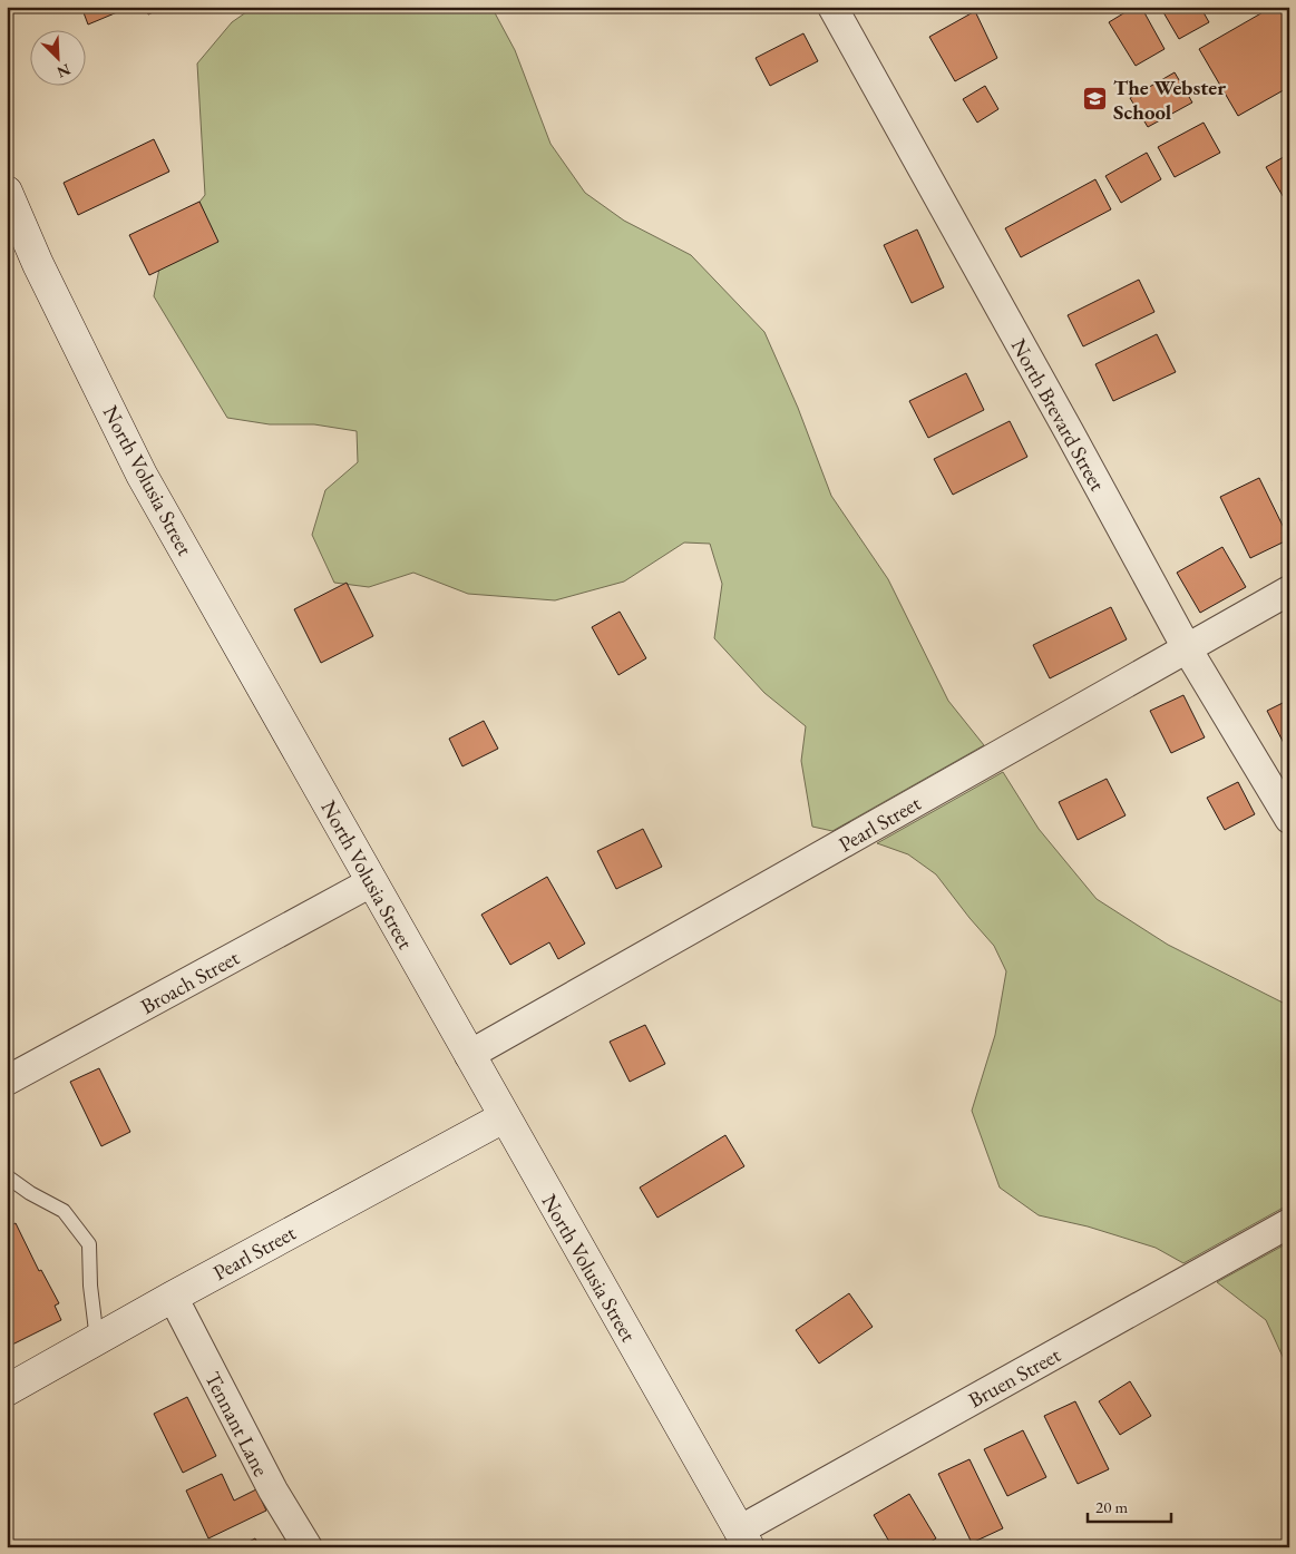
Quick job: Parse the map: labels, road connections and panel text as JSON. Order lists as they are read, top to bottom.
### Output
{
  "streets": {
    "main road": ["North Volusia Street", "Pearl Street"],
    "street": [
      "North Brevard Street",
      "Broach Street",
      "Bruen Street",
      "Tennant Lane"
    ]
  },
  "crossings": [
    ["North Brevard Street", "Pearl Street"],
    ["North Volusia Street", "Pearl Street"],
    ["North Volusia Street", "Broach Street"],
    ["North Volusia Street", "Bruen Street"],
    ["Pearl Street", "Tennant Lane"]
  ],
  "places": {
    "school or university": ["The Webster School"]
  },
  "scale_bar": "20 m",
  "north": "bottom right"
}
